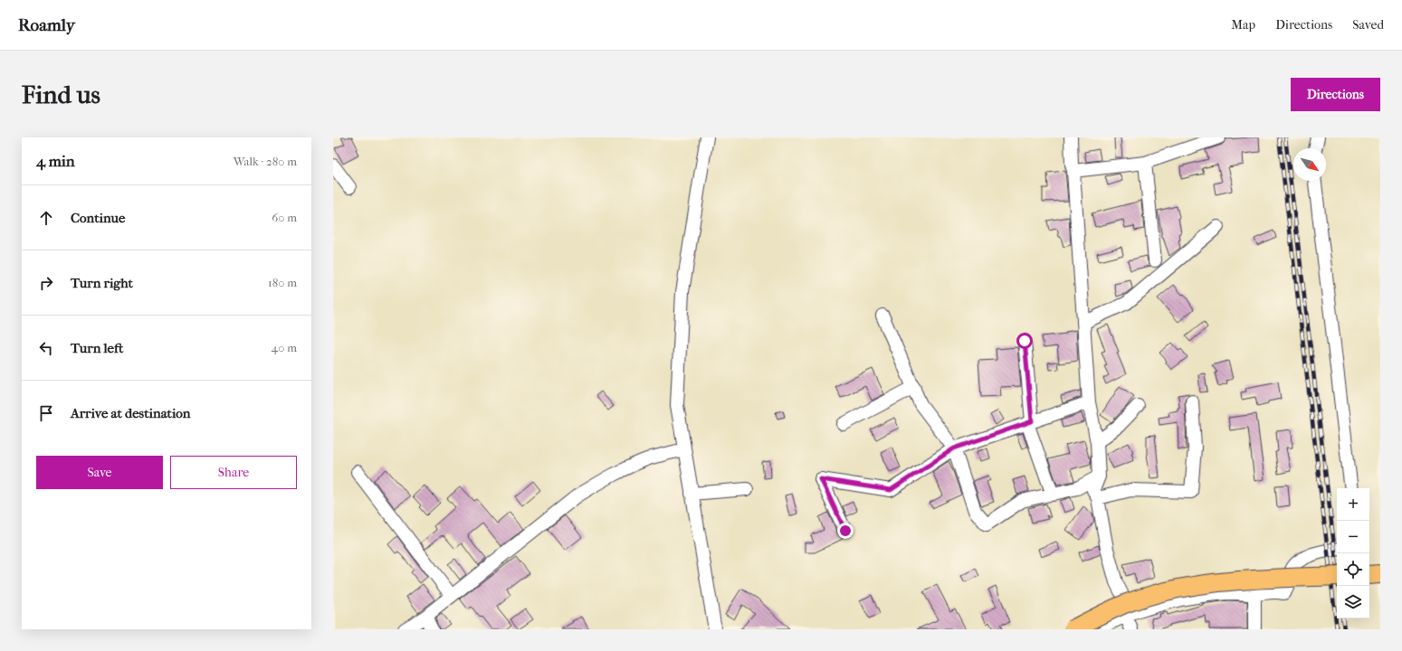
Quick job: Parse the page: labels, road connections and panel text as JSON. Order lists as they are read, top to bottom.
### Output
{
  "north": "bottom right",
  "page": {
    "header": "Roamly",
    "nav": ["Map", "Directions", "Saved"],
    "buttons": [
      "Directions",
      ["Save", "Share"]
    ],
    "title": "Find us",
    "heading": ["4 min", "Walk · 280 m"],
    "list": [
      ["Continue", "60 m"],
      ["Turn right", "180 m"],
      ["Turn left", "40 m"],
      "Arrive at destination"
    ],
    "map_buttons": ["+", "−"]
  }
}
